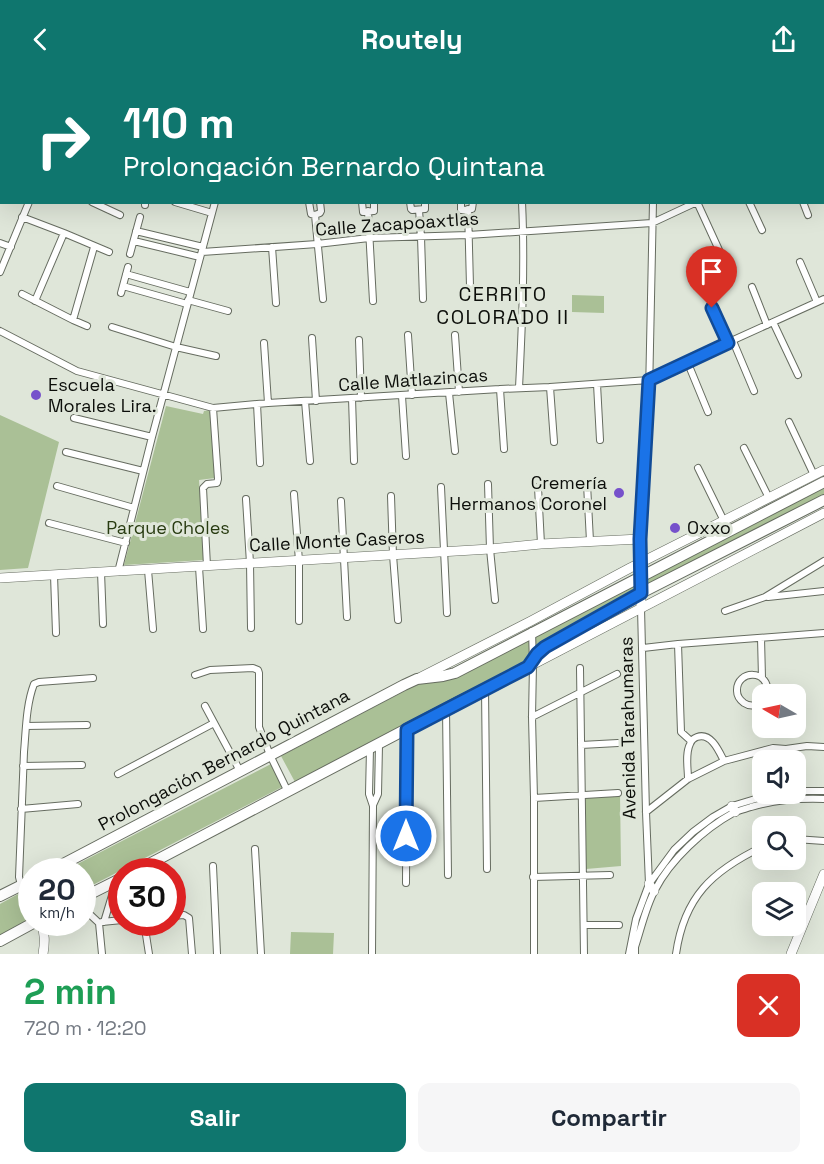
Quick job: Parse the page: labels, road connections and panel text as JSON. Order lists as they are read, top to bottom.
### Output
{
  "streets": {
    "main road": ["Prolongación Bernardo Quintana"],
    "street": [
      "Calle Zacapoaxtlas",
      "Calle Matlazincas",
      "Calle Monte Caseros",
      "Avenida Tarahumaras"
    ]
  },
  "crossings": [
    ["Calle Zacapoaxtlas", "Avenida Tarahumaras"],
    ["Calle Matlazincas", "Avenida Tarahumaras"],
    ["Calle Monte Caseros", "Avenida Tarahumaras"],
    ["Avenida Tarahumaras", "Prolongación Bernardo Quintana"]
  ],
  "districts": ["CERRITO COLORADO II"],
  "parks": ["Parque Choles"],
  "places": ["Escuela Morales Lira.", "Cremería Hermanos Coronel", "Oxxo"],
  "north": "left",
  "page": {
    "header": "Routely",
    "turn": ["110 m", "Prolongación Bernardo Quintana"],
    "speed": "20 km/h",
    "limit": "30",
    "heading": ["2 min", "720 m · 12:20"],
    "buttons": ["Salir", "Compartir"]
  }
}
